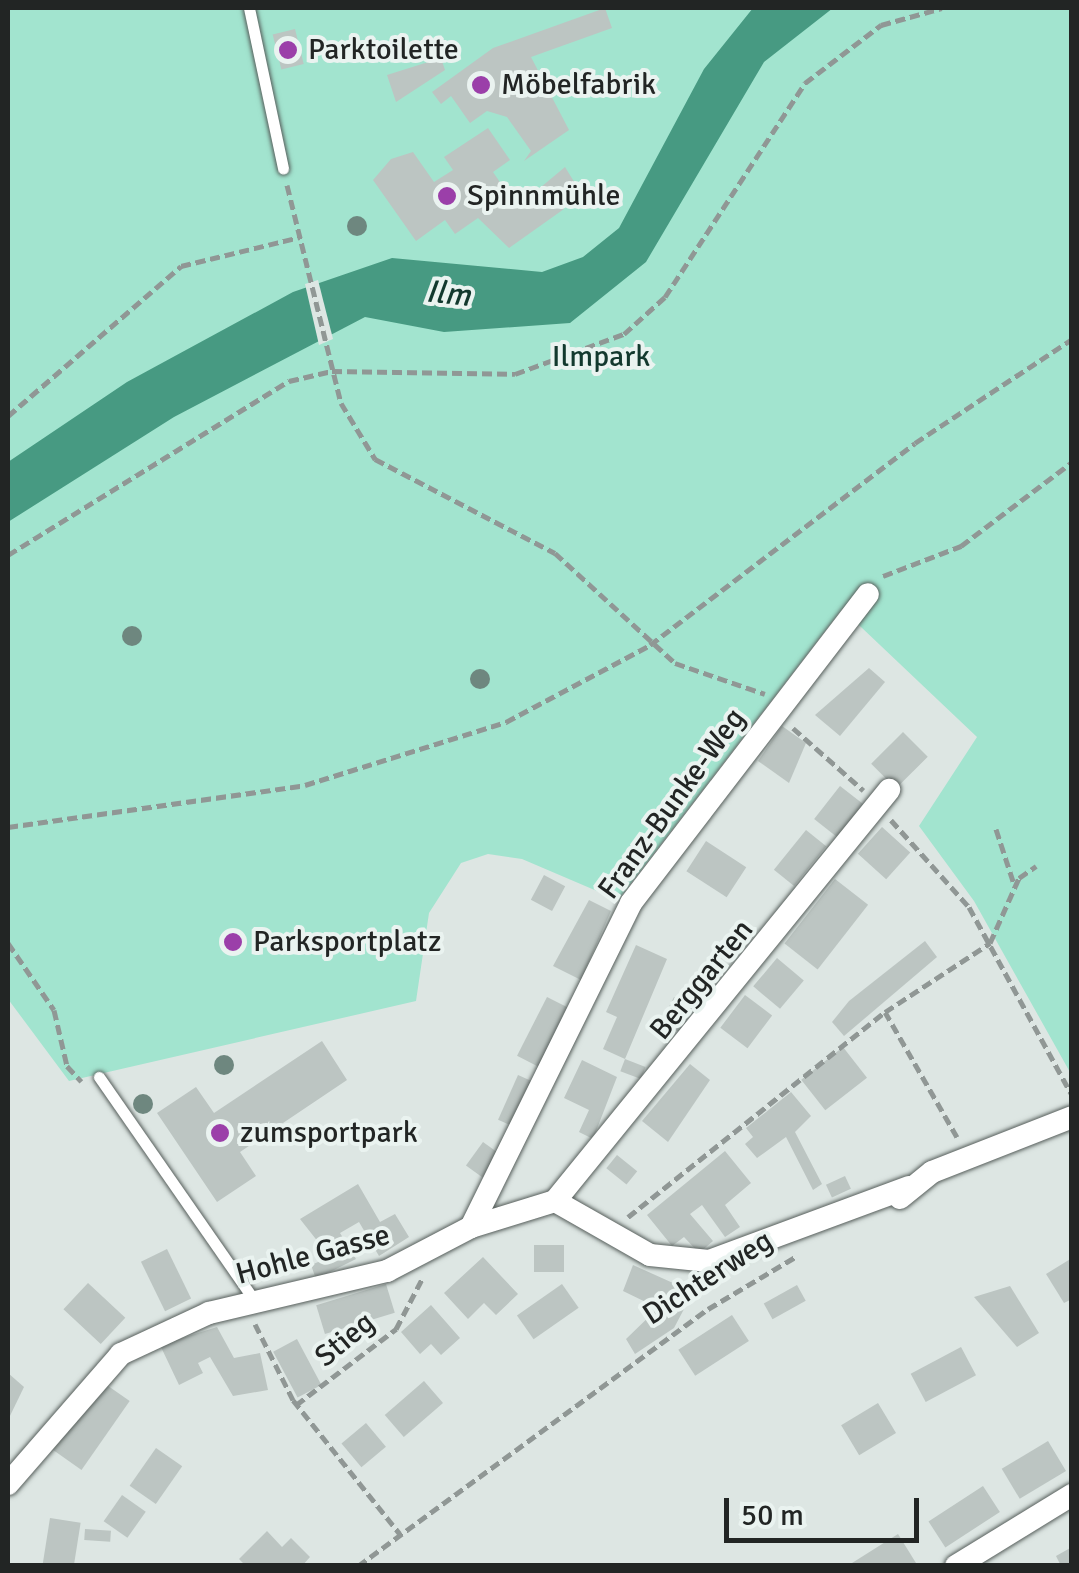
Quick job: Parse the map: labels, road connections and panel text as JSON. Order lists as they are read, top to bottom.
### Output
{
  "streets": {
    "street": ["Franz-Bunke-Weg", "Berggarten", "Hohle Gasse"],
    "path": ["Dichterweg", "Stieg"]
  },
  "crossings": [
    ["Franz-Bunke-Weg", "Hohle Gasse"],
    ["Berggarten", "Hohle Gasse"],
    ["Hohle Gasse", "Stieg"]
  ],
  "water": ["Ilm"],
  "parks": ["Ilmpark"],
  "places": [
    "Parktoilette",
    "Möbelfabrik",
    "Spinnmühle",
    "Parksportplatz",
    "zumsportpark"
  ],
  "scale_bar": "50 m"
}
